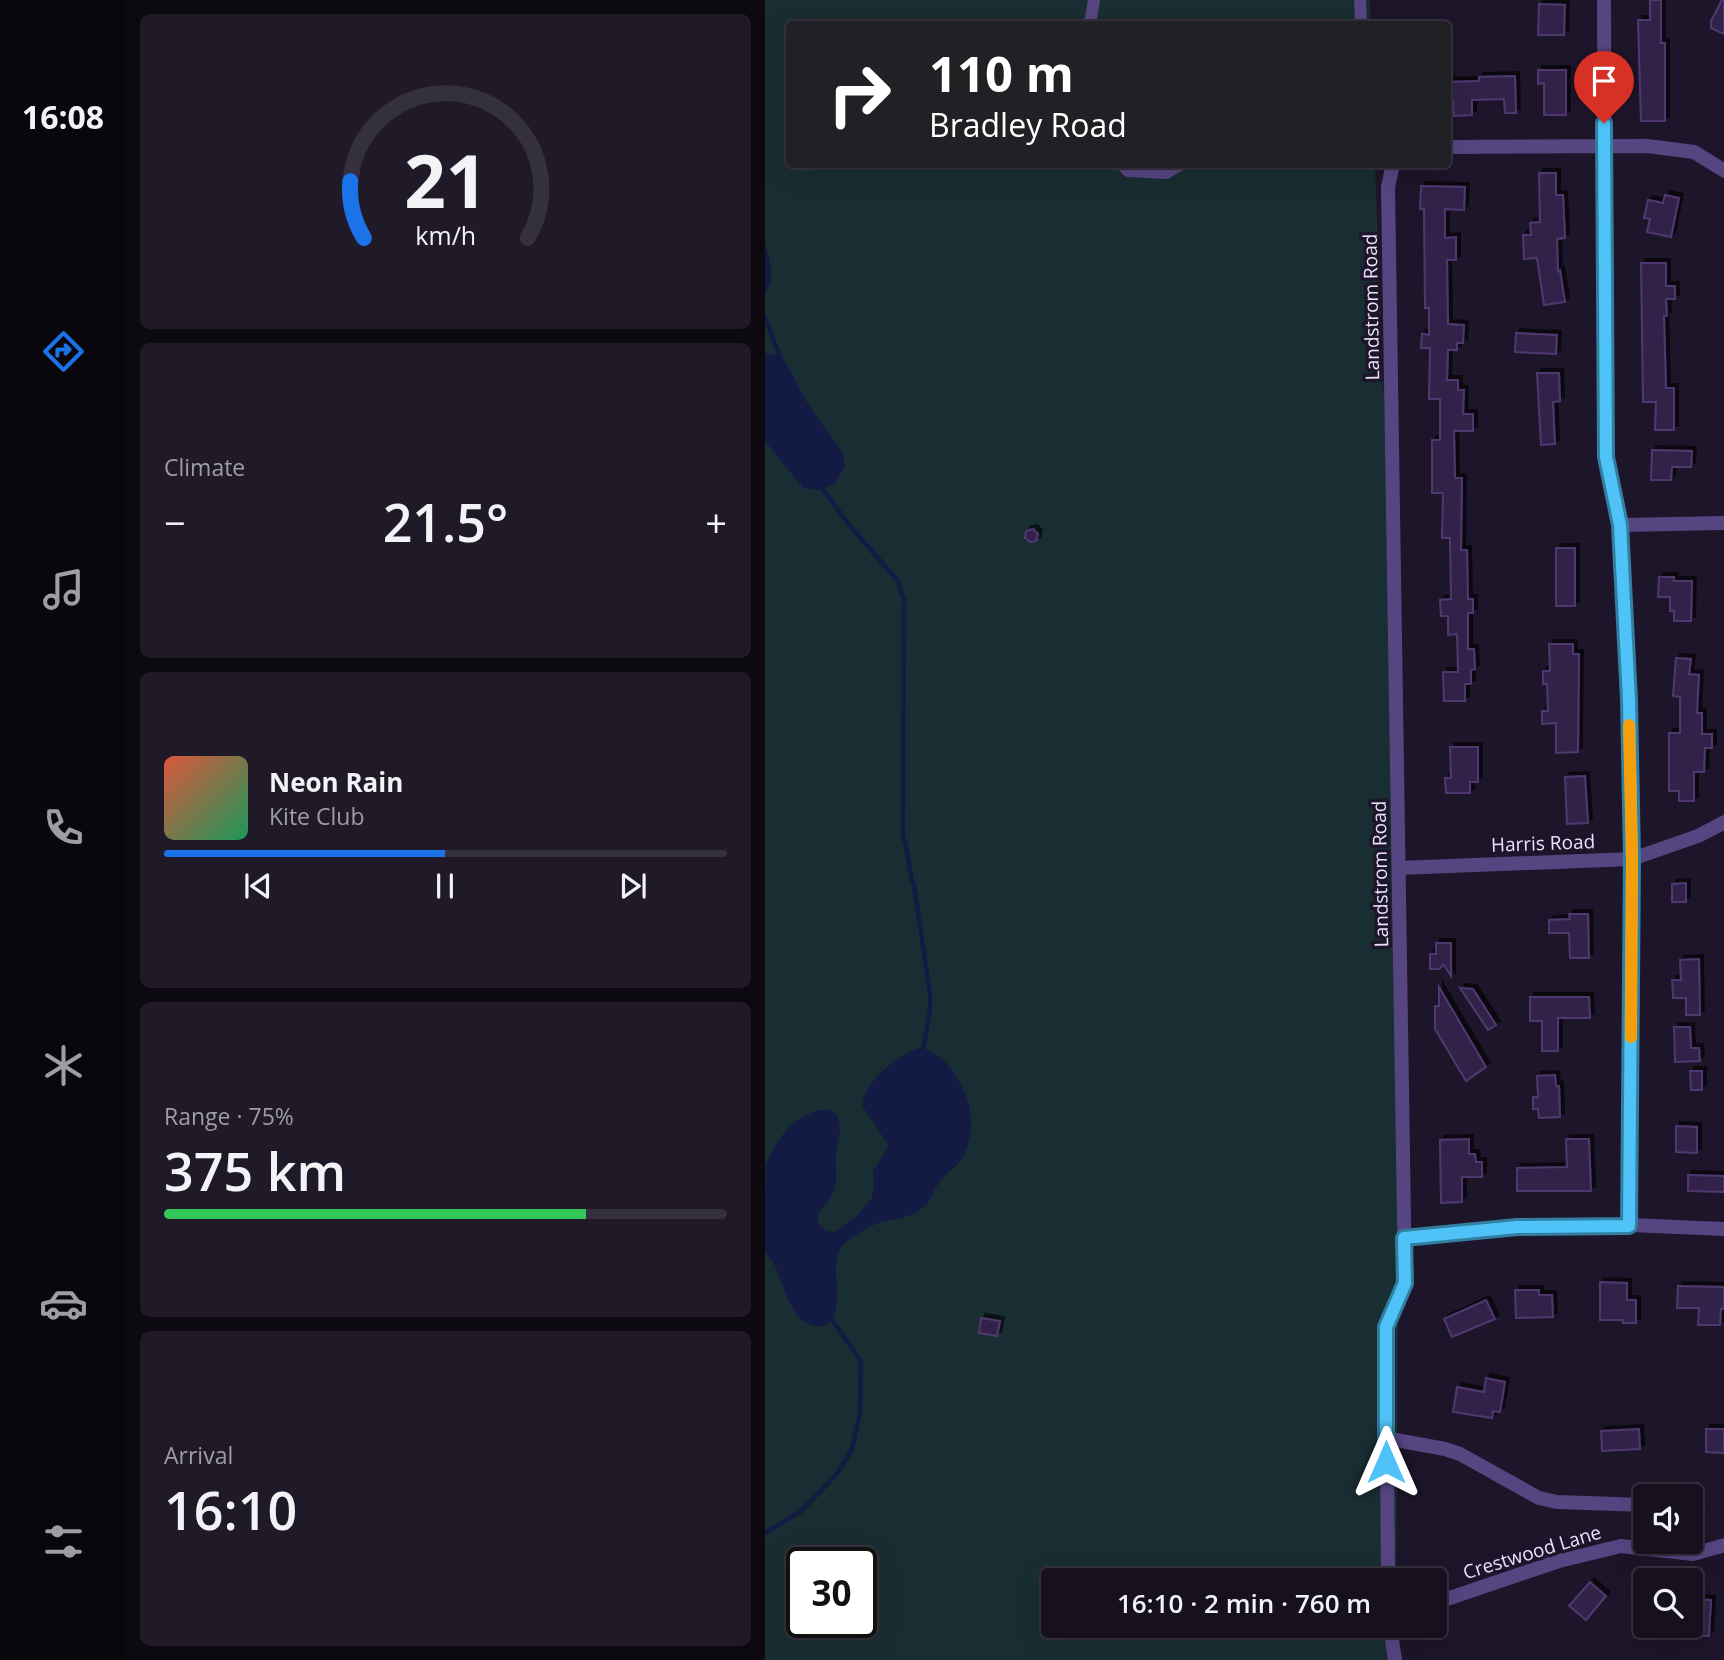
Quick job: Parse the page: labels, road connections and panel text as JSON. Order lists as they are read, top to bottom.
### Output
{
  "streets": {
    "street": ["Landstrom Road", "Harris Road", "Crestwood Lane"]
  },
  "crossings": [
    ["Landstrom Road", "Harris Road"]
  ],
  "page": {
    "tabs": "16:08",
    "turn": ["110 m", "Bradley Road"],
    "tile": [
      "Climate",
      ["Range · 75%", "375 km"],
      ["Arrival", "16:10"]
    ],
    "heat": ["−", "21.5°", "+"],
    "song": ["Neon Rain", "Kite Club"],
    "limit": "30",
    "trip": "16:10 · 2 min · 760 m",
    "gauge": ["21", "km/h"]
  }
}
